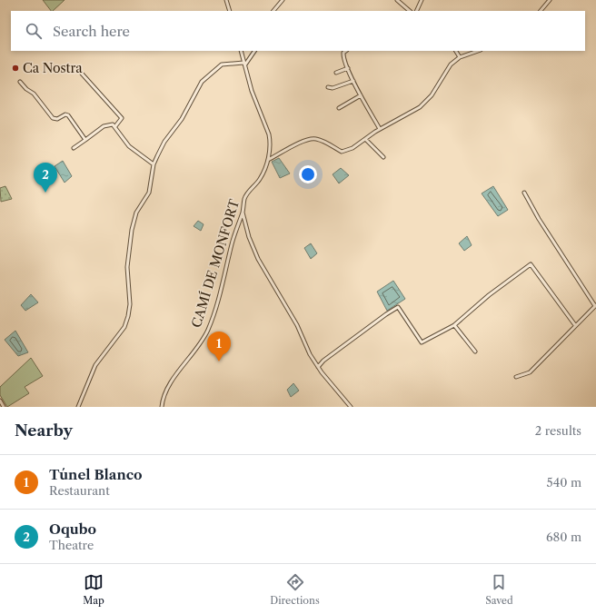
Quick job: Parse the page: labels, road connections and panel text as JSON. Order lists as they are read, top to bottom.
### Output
{
  "streets": {
    "street": ["CAMÍ DE MONFORT"]
  },
  "places": ["Ca Nostra"],
  "page": {
    "search": "Search here",
    "pins": ["2", "1"],
    "heading": ["Nearby", "2 results"],
    "list": [
      {
        "mark": "1",
        "name": "Túnel Blanco",
        "note": "Restaurant",
        "value": "540 m"
      },
      {
        "mark": "2",
        "name": "Oqubo",
        "note": "Theatre",
        "value": "680 m"
      }
    ],
    "nav": ["Map", "Directions", "Saved"]
  }
}
